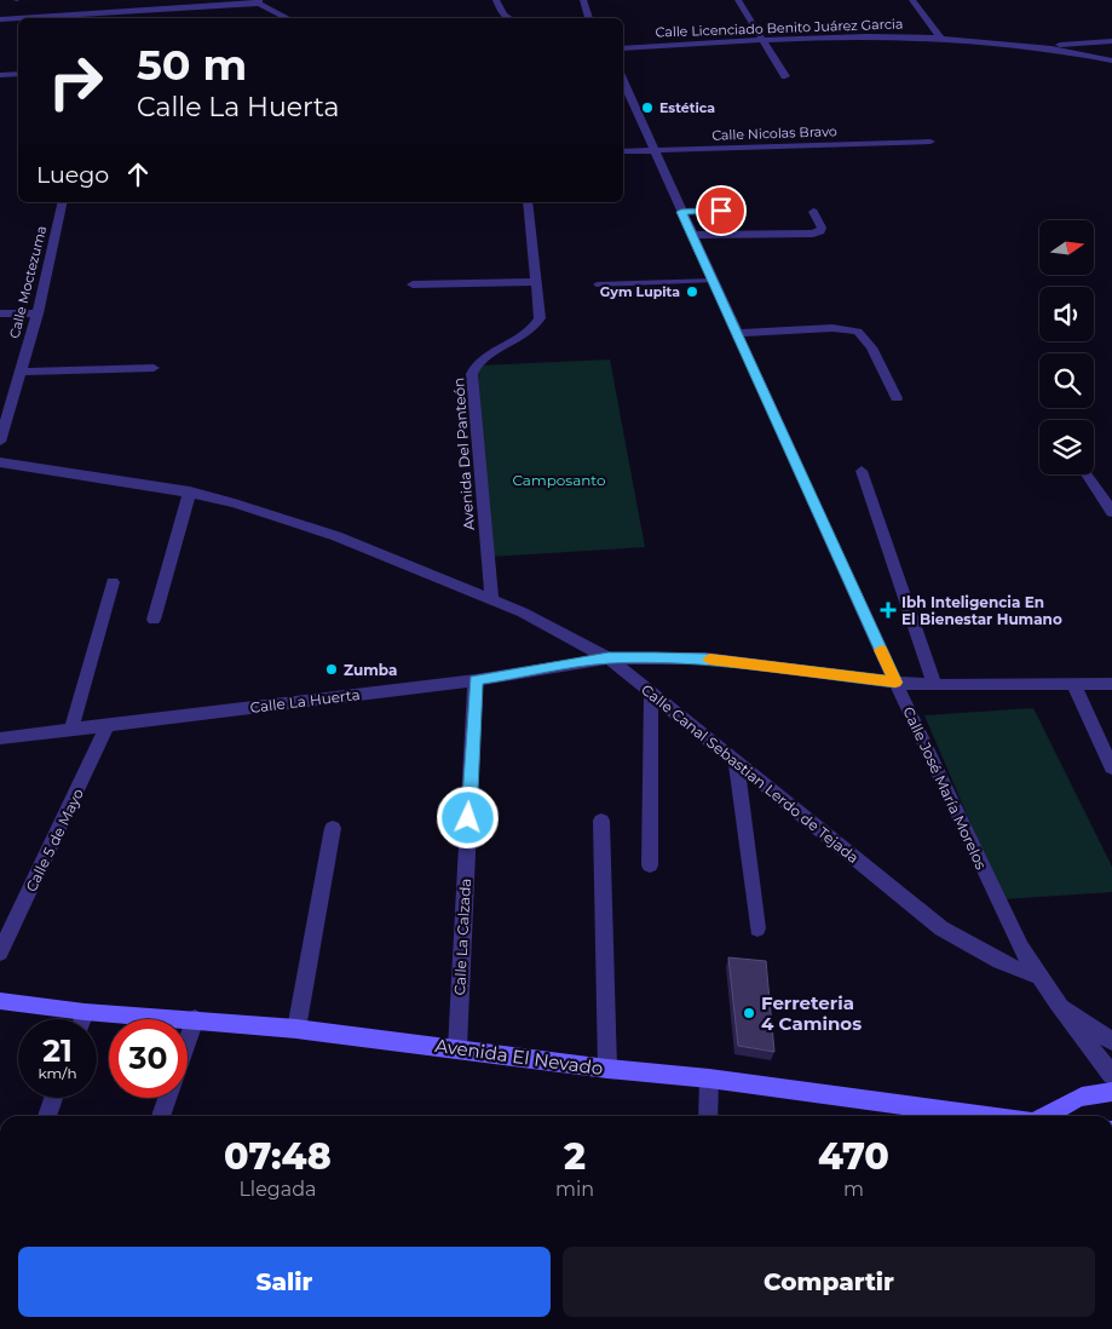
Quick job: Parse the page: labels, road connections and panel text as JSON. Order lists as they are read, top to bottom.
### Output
{
  "streets": {
    "street": [
      "Calle Licenciado Benito Juárez Garcia",
      "Calle Nicolas Bravo",
      "Calle Moctezuma",
      "Avenida Del Panteón",
      "Calle La Huerta",
      "Calle Canal Sebastian Lerdo de Tejada",
      "Calle José María Morelos",
      "Calle 5 de Mayo",
      "Calle La Calzada",
      "Avenida El Nevado"
    ]
  },
  "crossings": [
    ["Calle Nicolas Bravo", "Calle José María Morelos"],
    ["Avenida Del Panteón", "Calle Canal Sebastian Lerdo de Tejada"],
    ["Calle La Huerta", "Calle Canal Sebastian Lerdo de Tejada"],
    ["Calle La Huerta", "Calle José María Morelos"],
    ["Calle La Huerta", "Calle 5 de Mayo"],
    ["Calle La Huerta", "Calle La Calzada"],
    ["Calle Canal Sebastian Lerdo de Tejada", "Calle José María Morelos"],
    ["Calle La Calzada", "Avenida El Nevado"]
  ],
  "parks": ["Camposanto"],
  "places": {
    "other": [
      "Estética",
      "Gym Lupita",
      "Zumba",
      "Ferreteria 4 Caminos"
    ],
    "health": ["Ibh Inteligencia En El Bienestar Humano"]
  },
  "north": "right",
  "page": {
    "turn": ["50 m", "Calle La Huerta"],
    "then": "Luego",
    "speed": "21 km/h",
    "limit": "30",
    "eta": [
      "07:48",
      "Llegada",
      "2",
      "min",
      "470",
      "m"
    ],
    "buttons": ["Salir", "Compartir"]
  }
}
